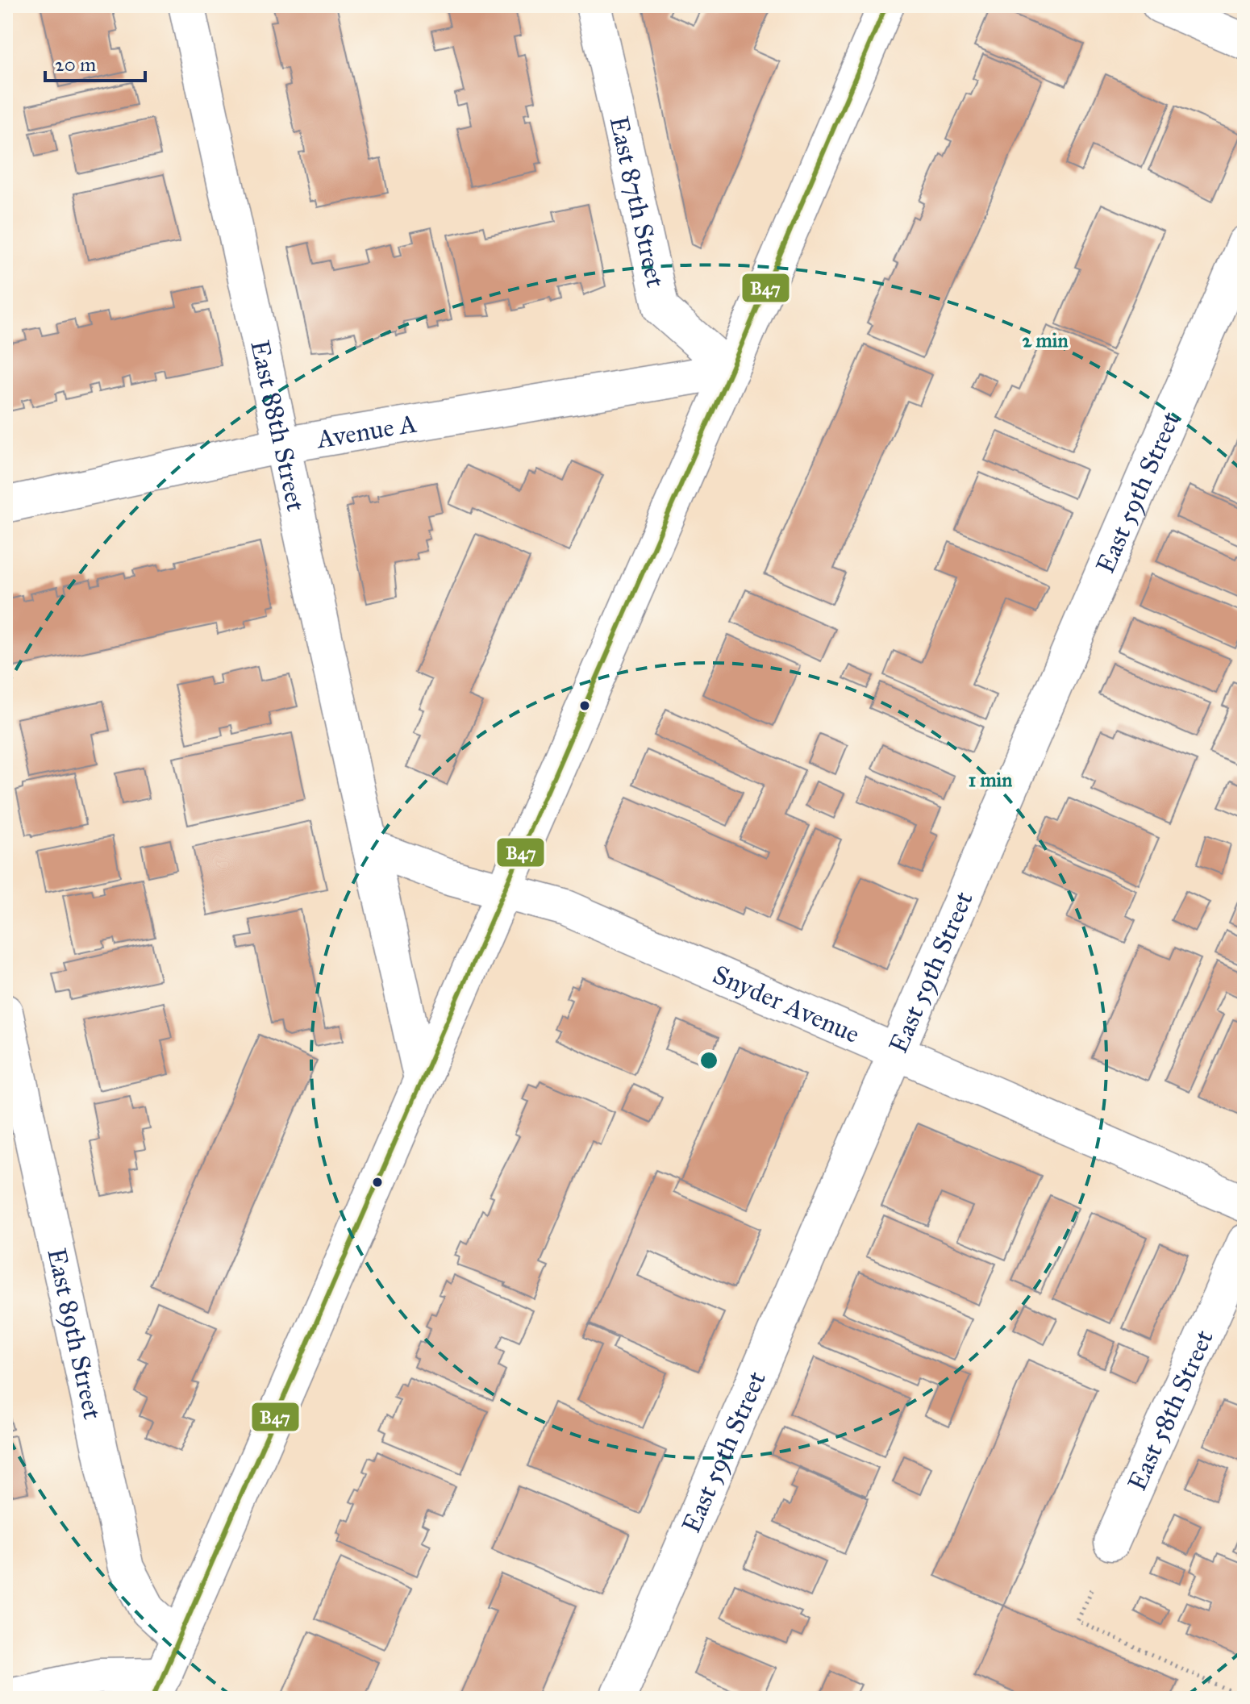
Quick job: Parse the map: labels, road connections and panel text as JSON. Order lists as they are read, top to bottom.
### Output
{
  "streets": {
    "street": [
      "East 87th Street",
      "East 88th Street",
      "Avenue A",
      "East 59th Street",
      "Snyder Avenue",
      "East 89th Street",
      "East 58th Street"
    ]
  },
  "crossings": [
    ["East 87th Street", "Avenue A"],
    ["East 88th Street", "Avenue A"],
    ["East 59th Street", "Snyder Avenue"]
  ],
  "lines": ["transit line B47"],
  "scale_bar": "20 m",
  "rings": ["2 min", "1 min"]
}
